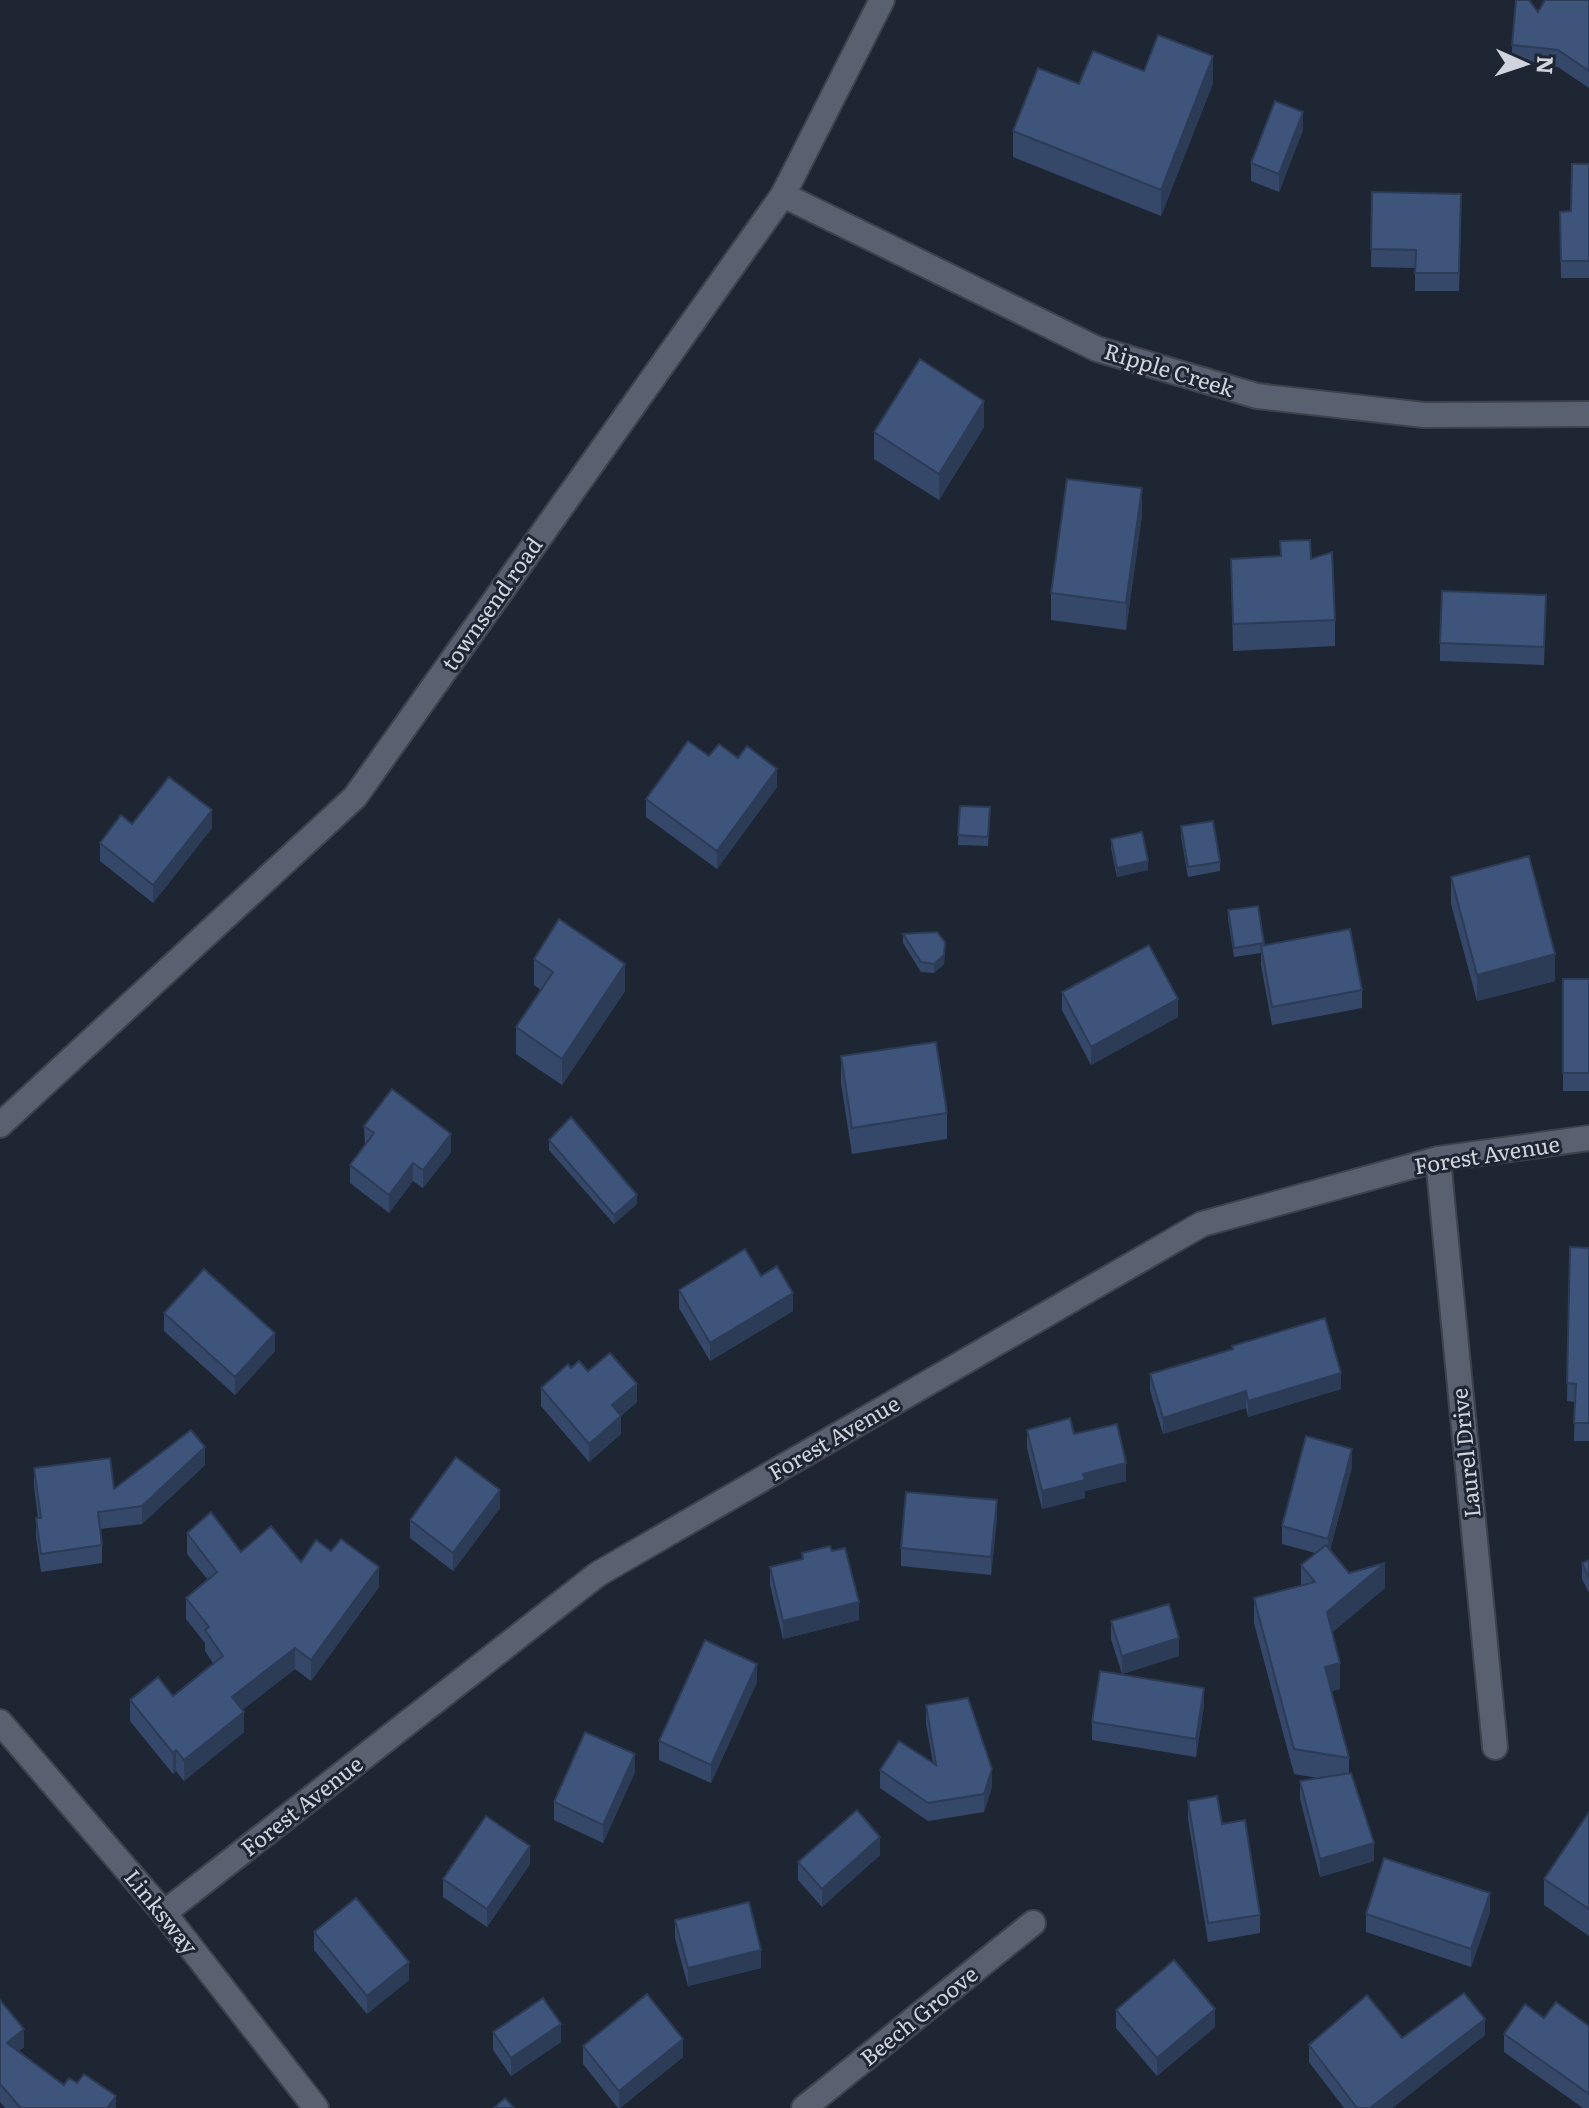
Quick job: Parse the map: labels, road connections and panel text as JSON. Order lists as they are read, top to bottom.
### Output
{
  "streets": {
    "street": [
      "Ripple Creek",
      "townsend road",
      "Forest Avenue",
      "Laurel Drive",
      "Linksway",
      "Beech Groove"
    ]
  },
  "crossings": [
    ["Ripple Creek", "townsend road"],
    ["Forest Avenue", "Laurel Drive"],
    ["Forest Avenue", "Linksway"]
  ],
  "north": "right"
}
